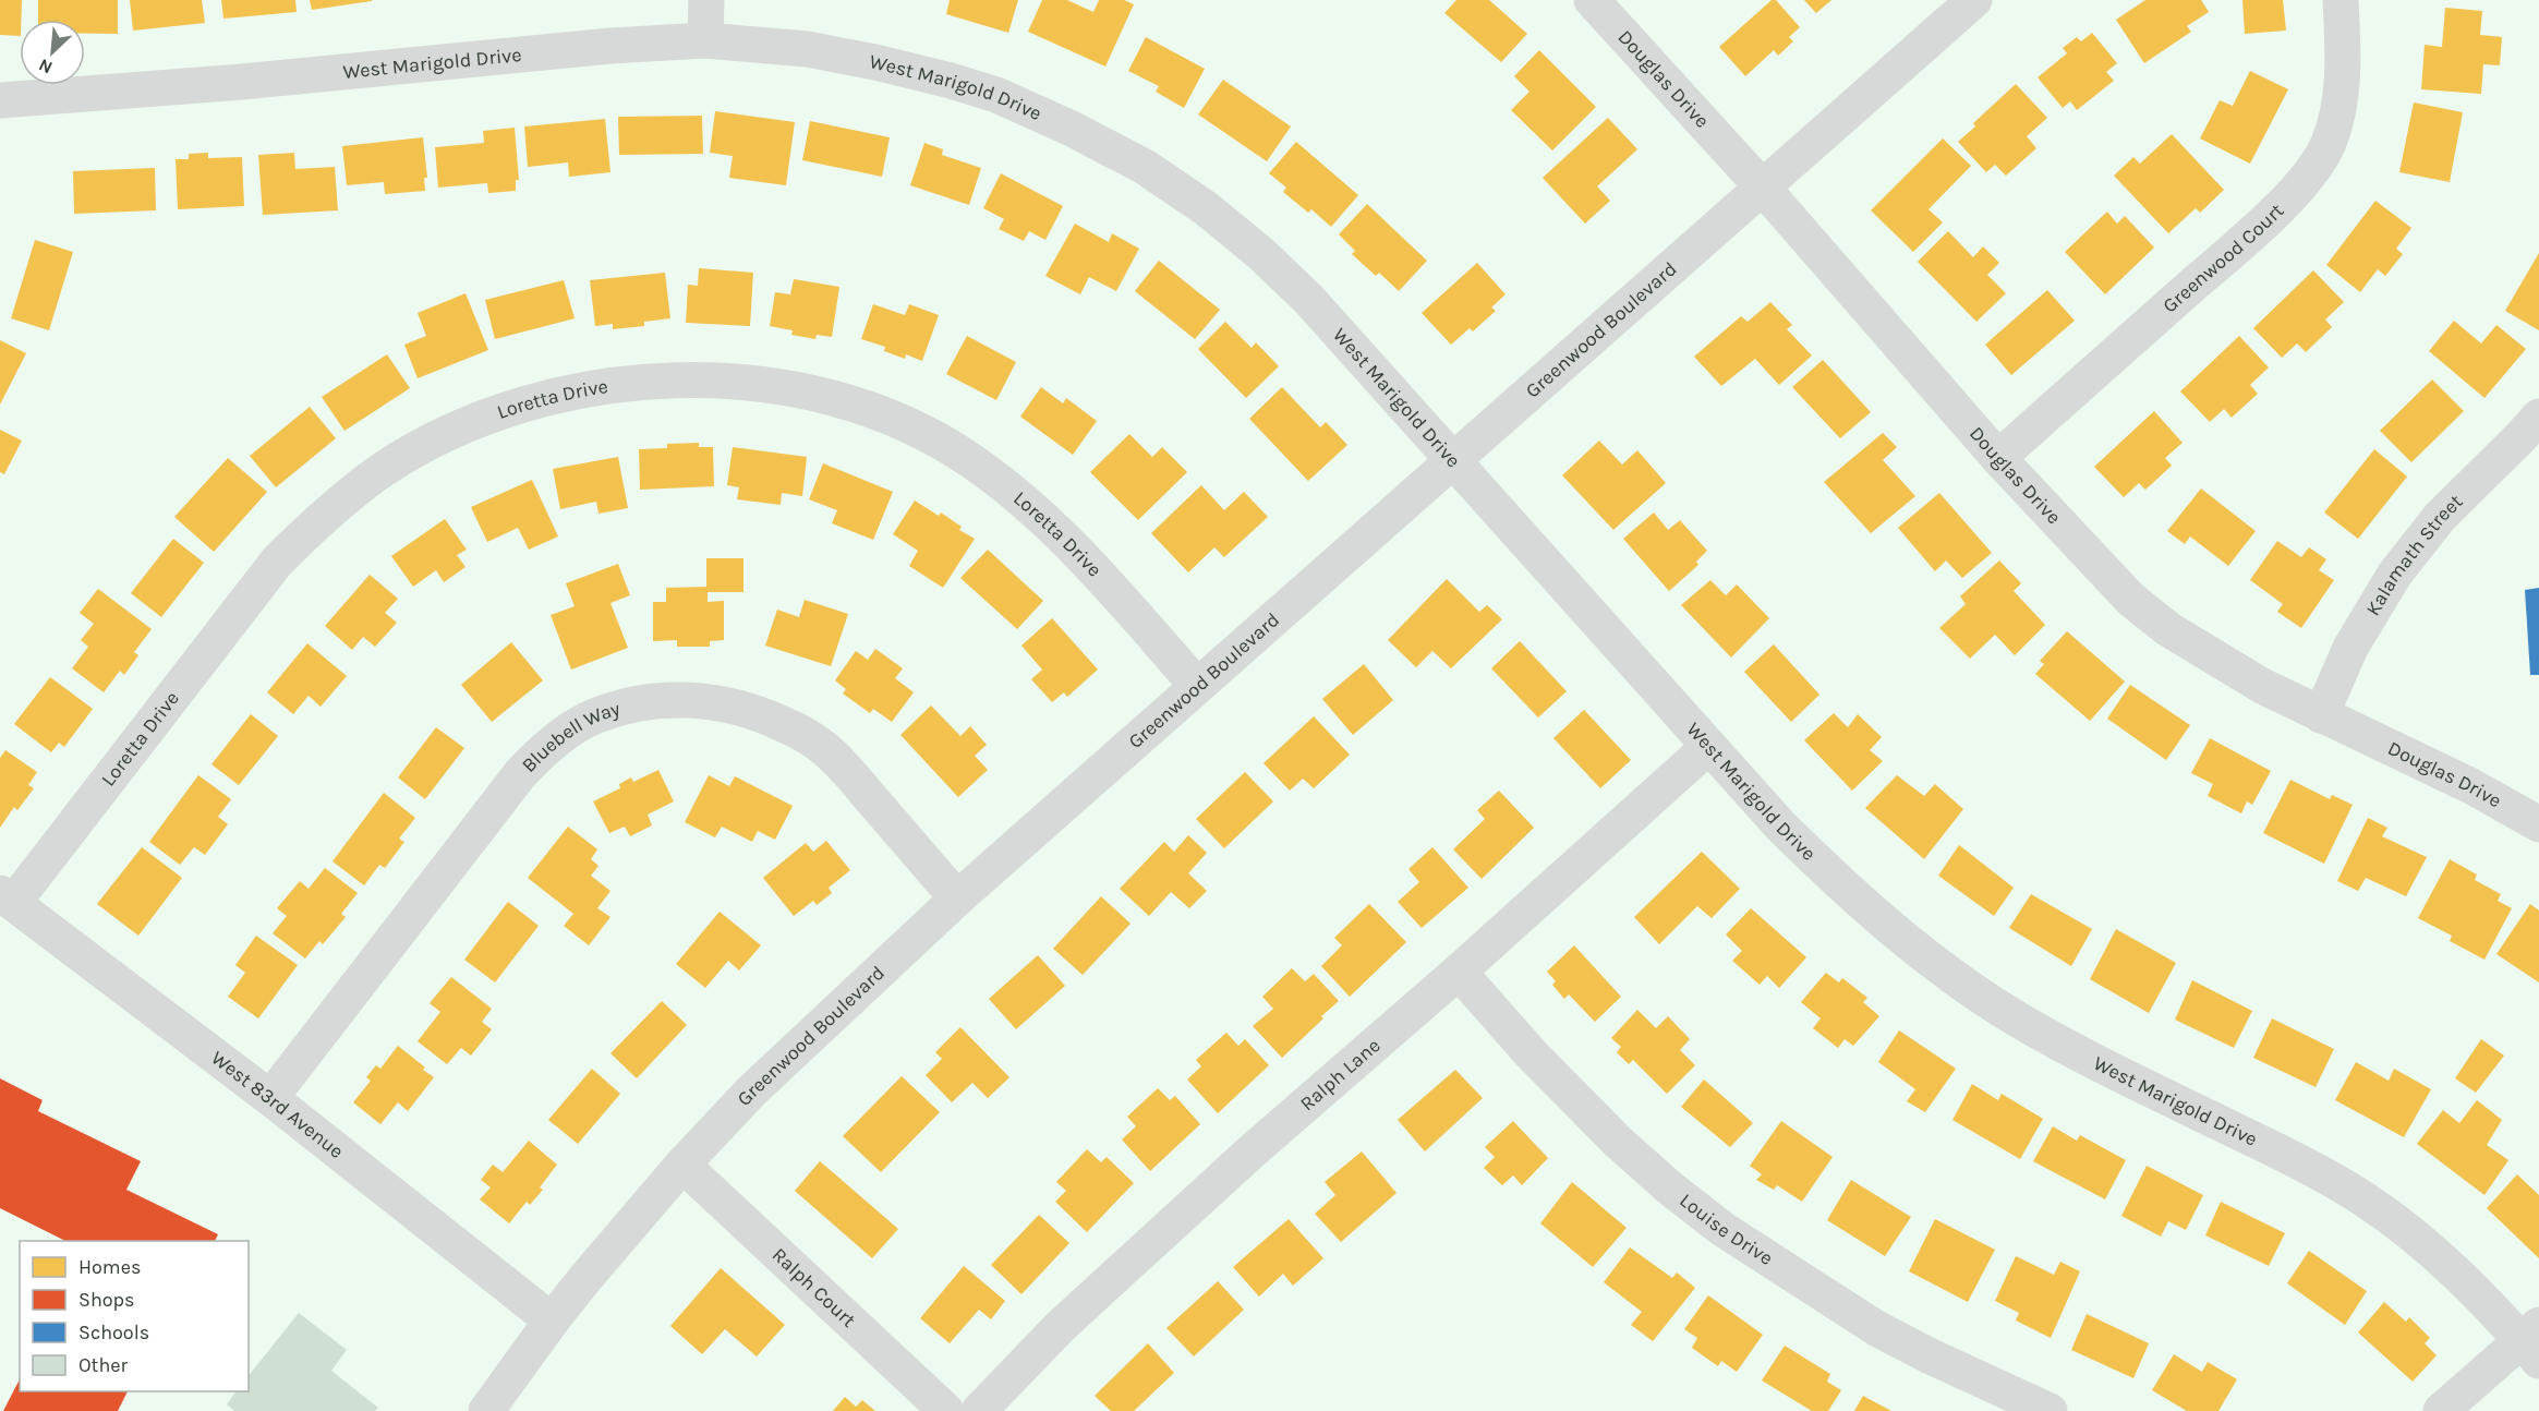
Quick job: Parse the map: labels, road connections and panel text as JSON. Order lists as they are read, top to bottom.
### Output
{
  "streets": {
    "street": [
      "West Marigold Drive",
      "Douglas Drive",
      "Greenwood Court",
      "Greenwood Boulevard",
      "Loretta Drive",
      "Kalamath Street",
      "Bluebell Way",
      "Ralph Lane",
      "West 83rd Avenue",
      "Louise Drive",
      "Ralph Court"
    ]
  },
  "crossings": [
    ["West Marigold Drive", "Greenwood Boulevard"],
    ["West Marigold Drive", "Ralph Lane"],
    ["Douglas Drive", "Greenwood Court"],
    ["Douglas Drive", "Greenwood Boulevard"],
    ["Douglas Drive", "Kalamath Street"],
    ["Greenwood Boulevard", "Loretta Drive"],
    ["Greenwood Boulevard", "Bluebell Way"],
    ["Greenwood Boulevard", "West 83rd Avenue"],
    ["Greenwood Boulevard", "Ralph Court"],
    ["Loretta Drive", "West 83rd Avenue"],
    ["Bluebell Way", "West 83rd Avenue"],
    ["Ralph Lane", "Louise Drive"]
  ],
  "legend": [
    "Homes",
    "Shops",
    "Schools",
    "Other"
  ],
  "north": "bottom left"
}
